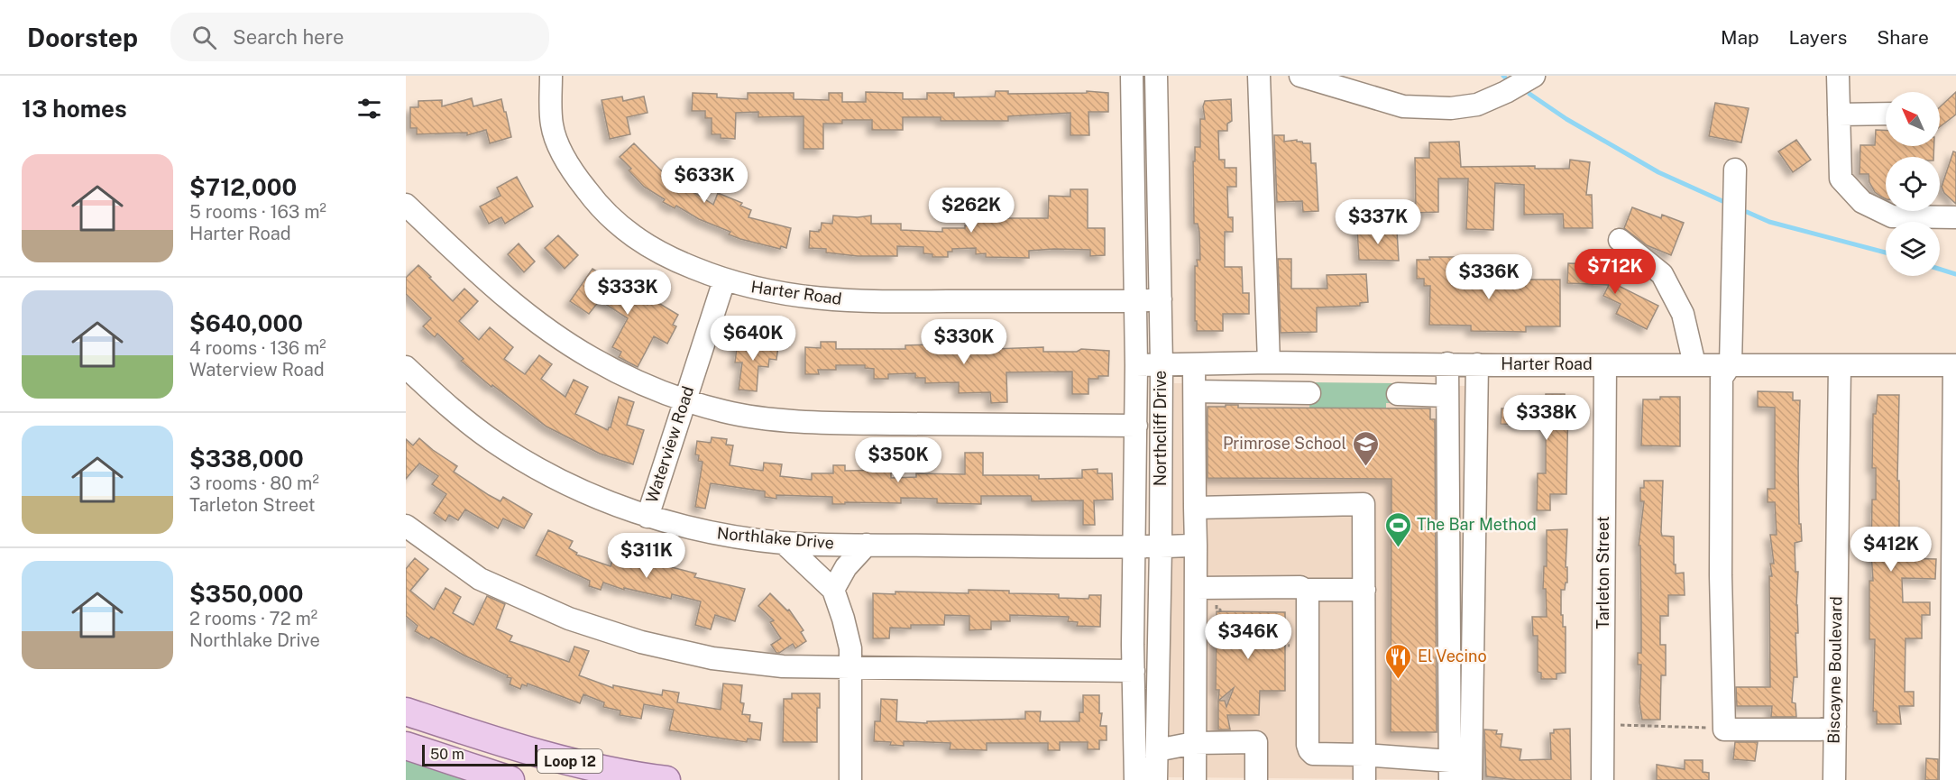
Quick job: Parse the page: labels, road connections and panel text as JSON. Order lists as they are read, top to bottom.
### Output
{
  "streets": {
    "main road": ["Loop 12"],
    "street": [
      "Harter Road",
      "Northcliff Drive",
      "Waterview Road",
      "Northlake Drive",
      "Tarleton Street",
      "Biscayne Boulevard"
    ]
  },
  "crossings": [
    ["Harter Road", "Northcliff Drive"],
    ["Harter Road", "Waterview Road"],
    ["Harter Road", "Tarleton Street"],
    ["Harter Road", "Biscayne Boulevard"],
    ["Northcliff Drive", "Northlake Drive"],
    ["Waterview Road", "Northlake Drive"]
  ],
  "places": {
    "school or university": ["Primrose School"],
    "sports": ["The Bar Method"],
    "restaurant": ["El Vecino"]
  },
  "scale_bar": "50 m",
  "north": "top left",
  "page": {
    "header": "Doorstep",
    "search": "Search here",
    "nav": ["Map", "Layers", "Share"],
    "heading": "13 homes",
    "list": [
      {
        "name": "$712,000",
        "note": "5 rooms · 163 m² · Harter Road"
      },
      {
        "name": "$640,000",
        "note": "4 rooms · 136 m² · Waterview Road"
      },
      {
        "name": "$338,000",
        "note": "3 rooms · 80 m² · Tarleton Street"
      },
      {
        "name": "$350,000",
        "note": "2 rooms · 72 m² · Northlake Drive"
      }
    ],
    "price": [
      "$633K",
      "$262K",
      "$337K",
      "$712K",
      "$336K",
      "$333K",
      "$640K",
      "$330K",
      "$338K",
      "$350K",
      "$412K",
      "$311K",
      "$346K"
    ],
    "scale": "50 m"
  }
}
